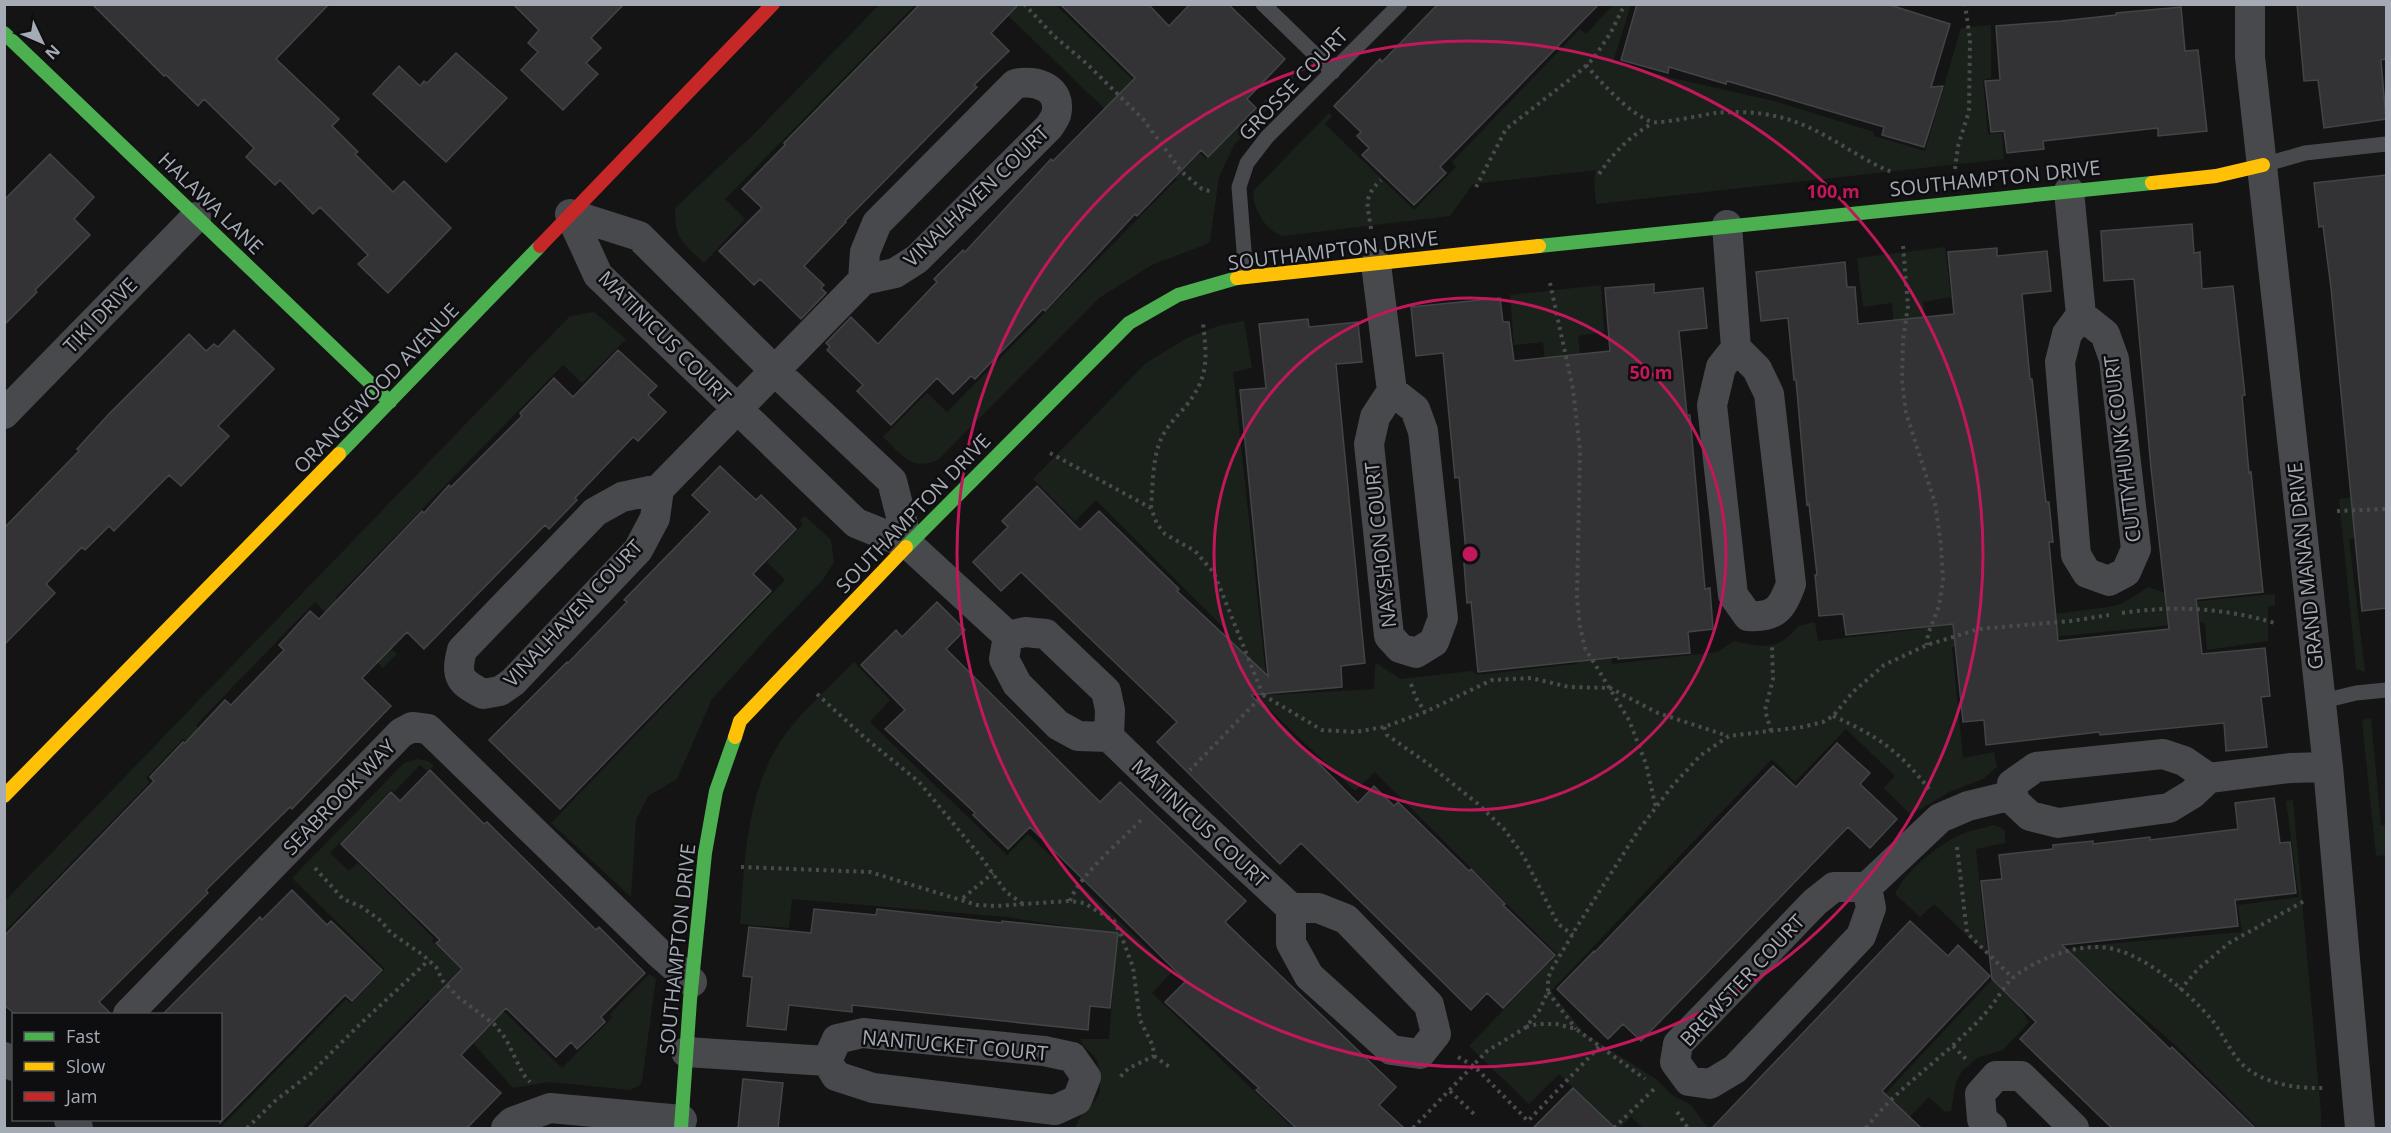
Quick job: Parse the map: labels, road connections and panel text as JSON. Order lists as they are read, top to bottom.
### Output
{
  "streets": {
    "street": [
      "SOUTHAMPTON DRIVE",
      "VINALHAVEN COURT",
      "HALAWA LANE",
      "TIKI DRIVE",
      "MATINICUS COURT",
      "ORANGEWOOD AVENUE",
      "CUTTYHUNK COURT",
      "NAYSHON COURT",
      "GRAND MANAN DRIVE",
      "SEABROOK WAY",
      "BREWSTER COURT",
      "NANTUCKET COURT"
    ],
    "lane": ["GROSSE COURT"]
  },
  "crossings": [
    ["GROSSE COURT", "SOUTHAMPTON DRIVE"],
    ["SOUTHAMPTON DRIVE", "MATINICUS COURT"],
    ["SOUTHAMPTON DRIVE", "GRAND MANAN DRIVE"],
    ["SOUTHAMPTON DRIVE", "SEABROOK WAY"],
    ["HALAWA LANE", "TIKI DRIVE"],
    ["HALAWA LANE", "ORANGEWOOD AVENUE"],
    ["MATINICUS COURT", "ORANGEWOOD AVENUE"]
  ],
  "legend": ["Fast", "Slow", "Jam"],
  "north": "bottom right",
  "rings": ["100 m", "50 m"]
}
